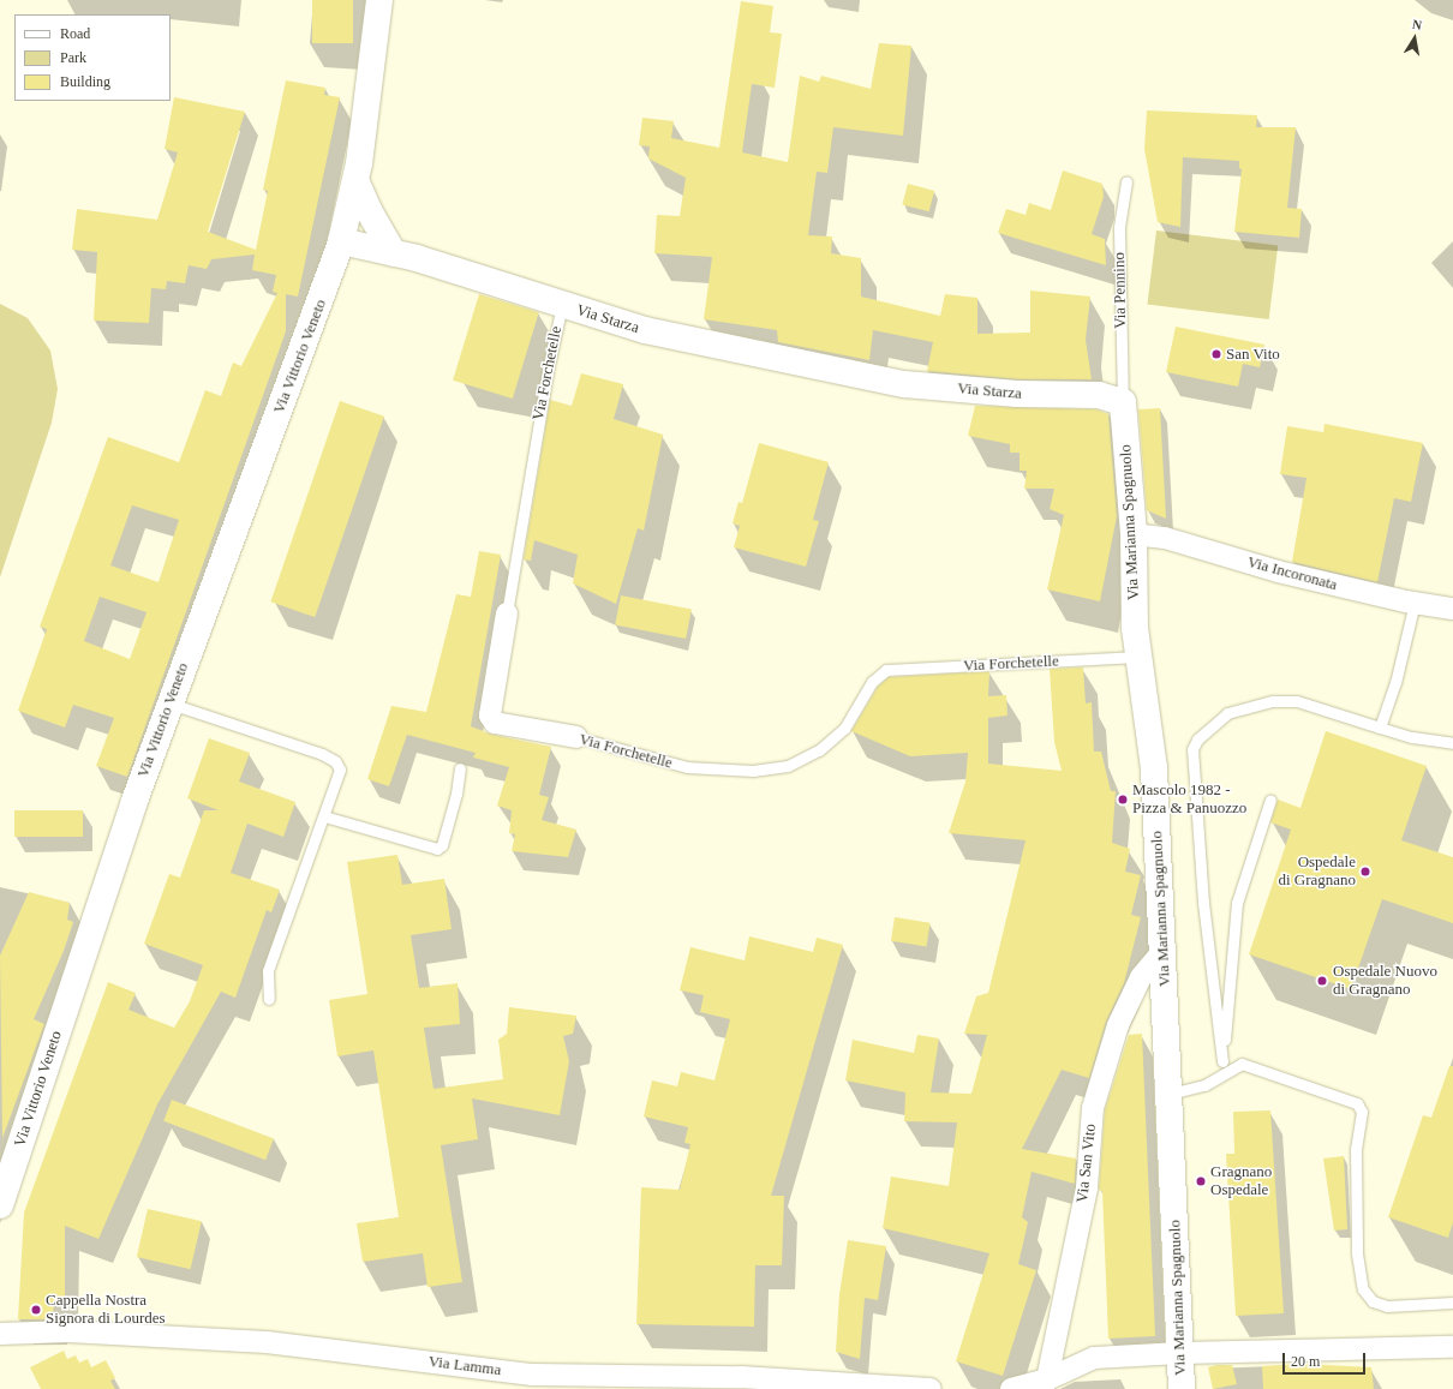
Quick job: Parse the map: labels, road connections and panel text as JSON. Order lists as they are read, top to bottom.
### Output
{
  "streets": {
    "street": [
      "Via Starza",
      "Via Vittorio Veneto",
      "Via Forchetelle",
      "Via Marianna Spagnuolo",
      "Via Incoronata",
      "Via San Vito",
      "Via Lamma"
    ],
    "lane": ["Via Pennino"]
  },
  "crossings": [
    ["Via Pennino", "Via Starza"],
    ["Via Pennino", "Via Marianna Spagnuolo"],
    ["Via Starza", "Via Vittorio Veneto"],
    ["Via Starza", "Via Forchetelle"],
    ["Via Starza", "Via Marianna Spagnuolo"],
    ["Via Forchetelle", "Via Marianna Spagnuolo"],
    ["Via Marianna Spagnuolo", "Via Incoronata"],
    ["Via Marianna Spagnuolo", "Via San Vito"]
  ],
  "places": [
    "San Vito",
    "Mascolo 1982 - Pizza & Panuozzo",
    "Ospedale di Gragnano",
    "Ospedale Nuovo di Gragnano",
    "Gragnano Ospedale",
    "Cappella Nostra Signora di Lourdes"
  ],
  "legend": ["Road", "Park", "Building"],
  "scale_bar": "20 m",
  "north": "top"
}
